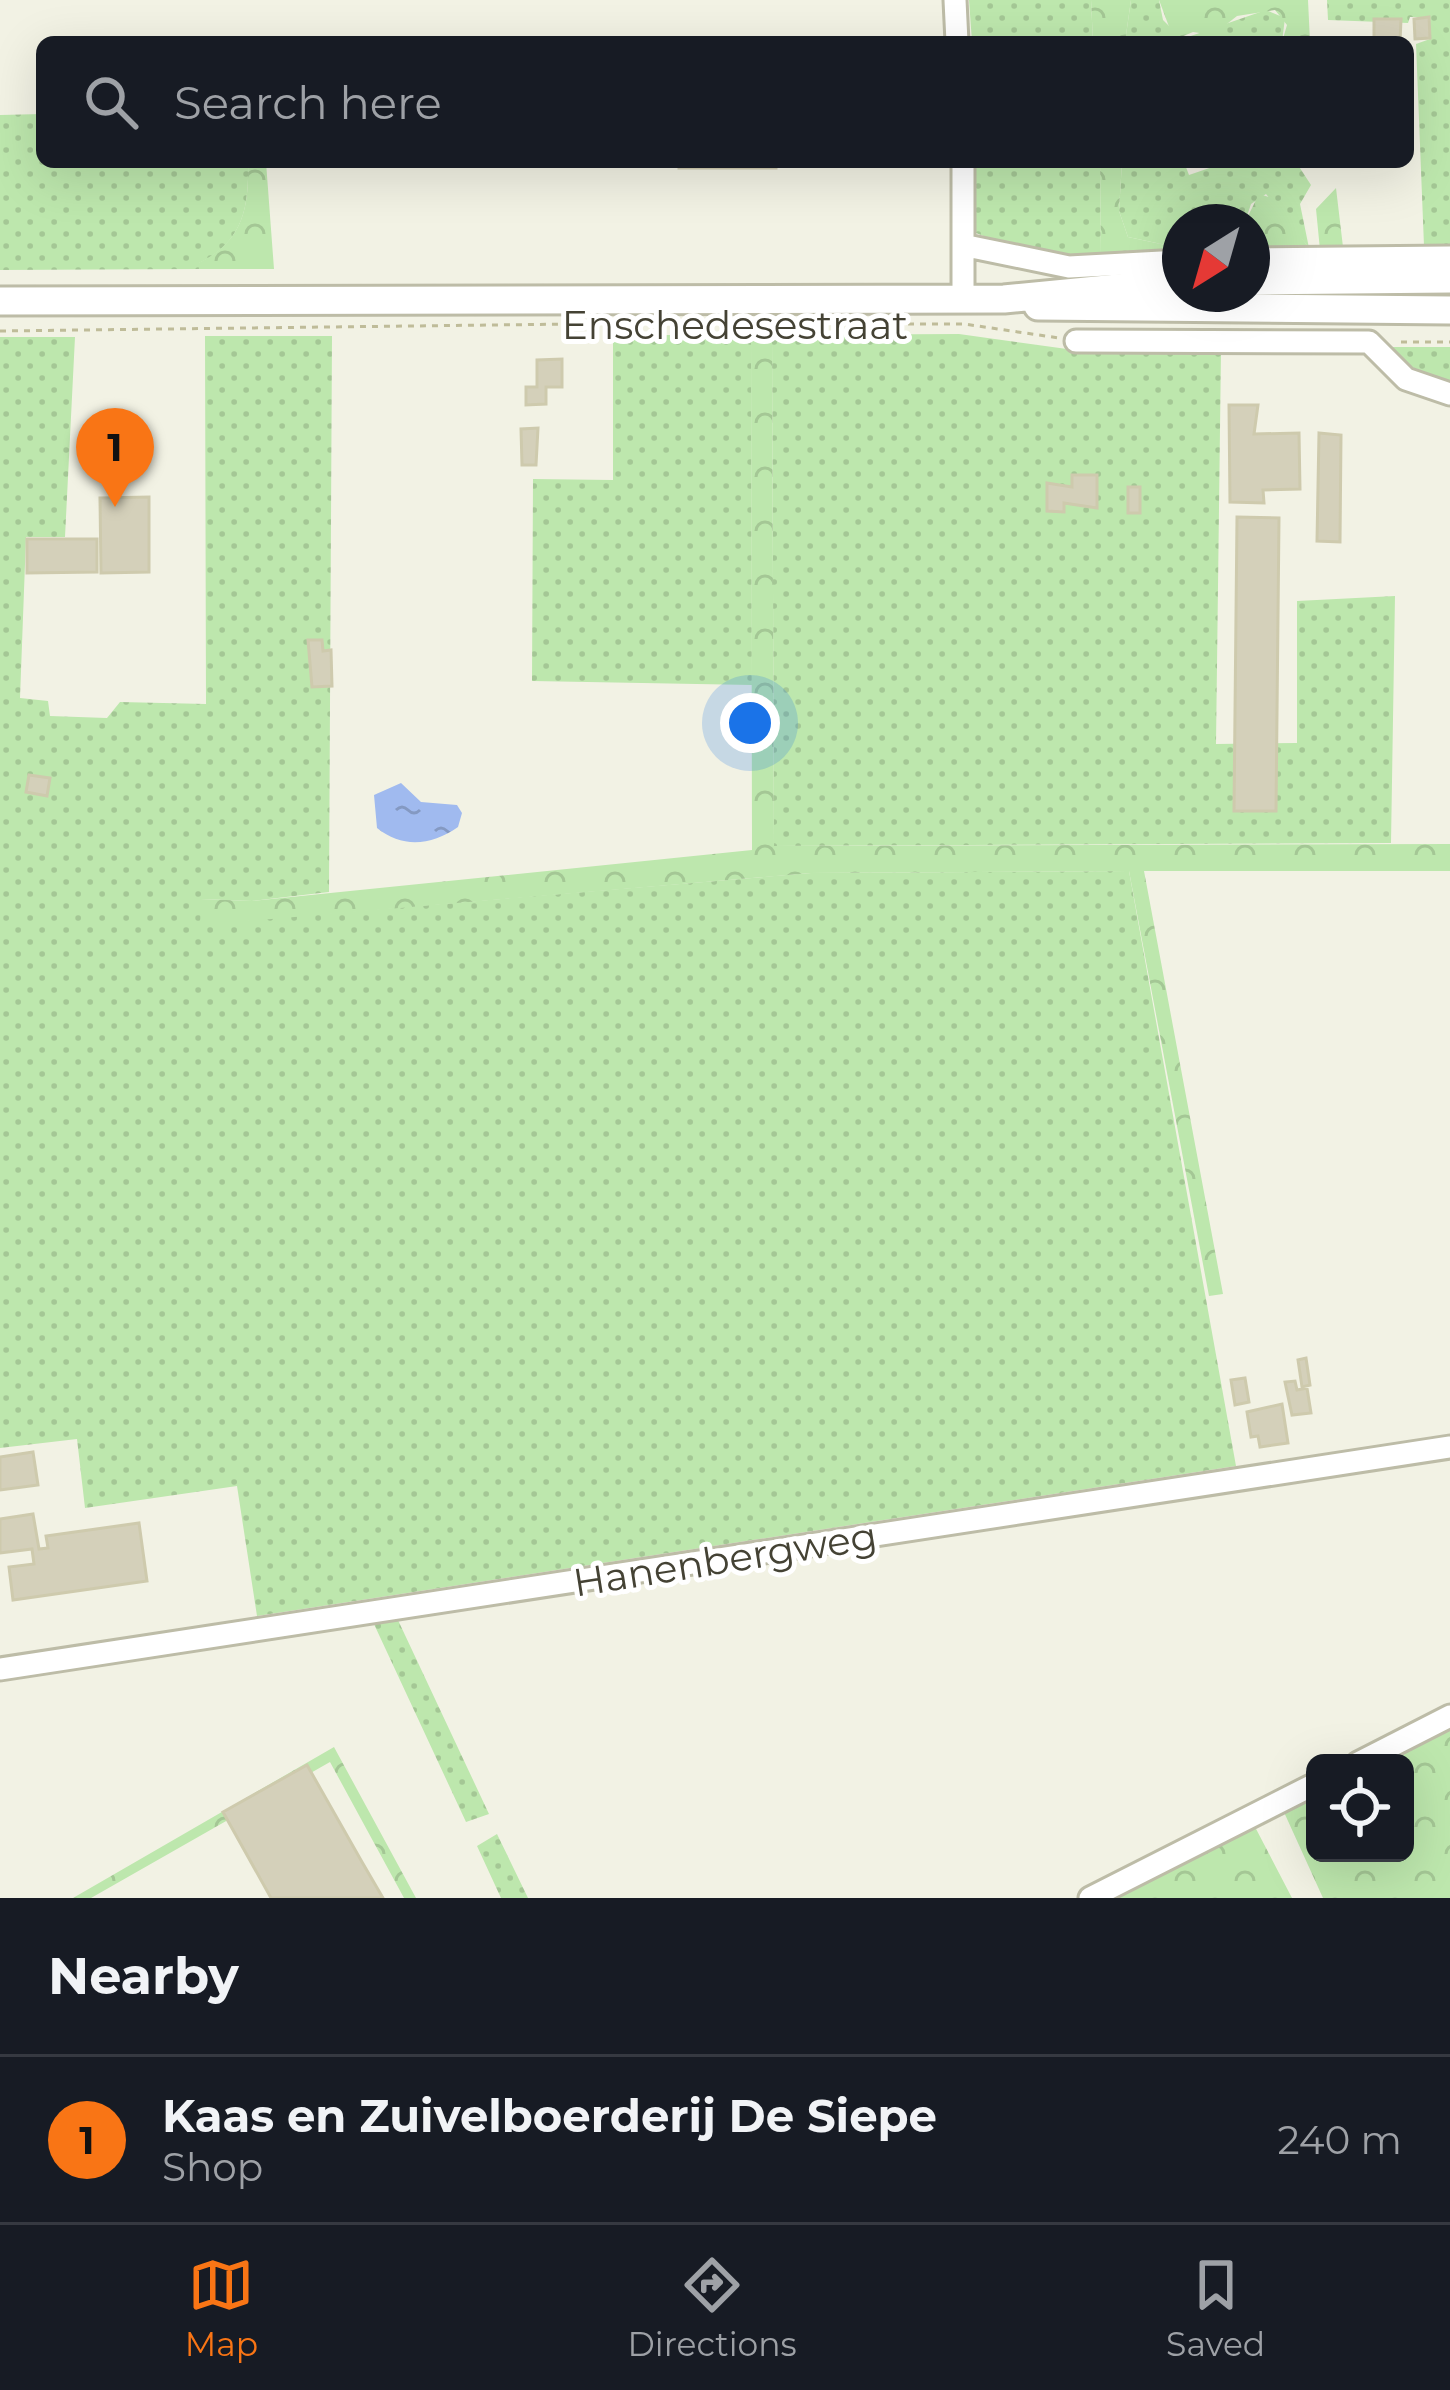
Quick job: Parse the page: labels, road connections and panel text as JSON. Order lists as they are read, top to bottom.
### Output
{
  "streets": {
    "street": ["Enschedesestraat", "Hanenbergweg"]
  },
  "north": "bottom left",
  "page": {
    "search": "Search here",
    "pins": "1",
    "heading": "Nearby",
    "list": [
      {
        "mark": "1",
        "name": "Kaas en Zuivelboerderij De Siepe",
        "note": "Shop",
        "value": "240 m"
      }
    ],
    "nav": ["Map", "Directions", "Saved"]
  }
}
